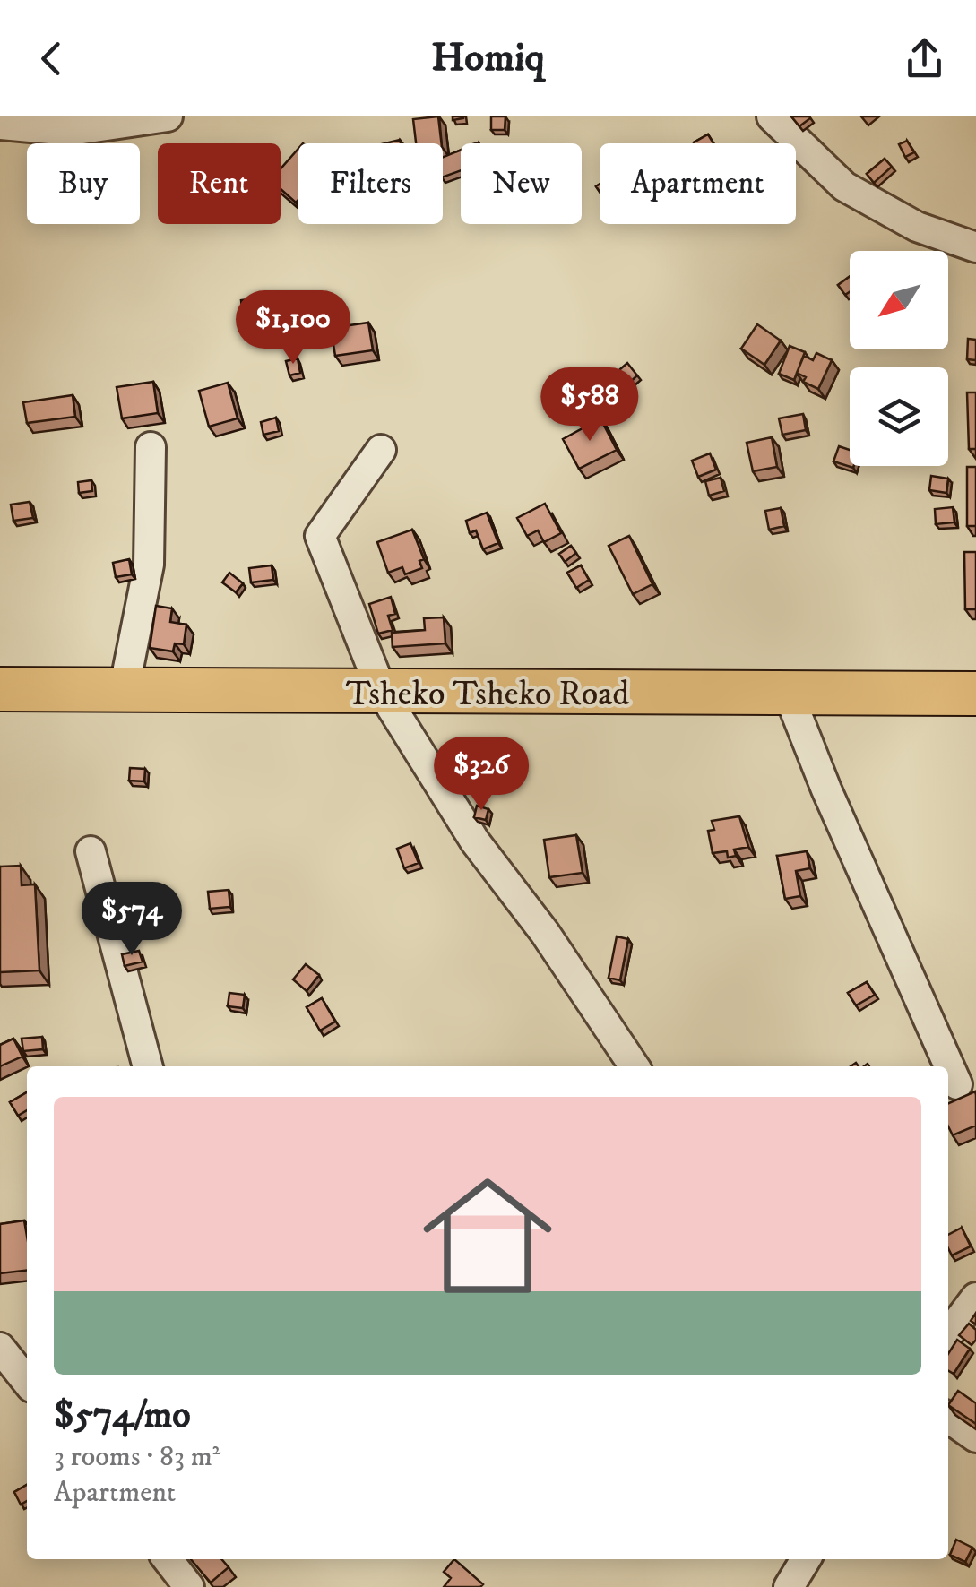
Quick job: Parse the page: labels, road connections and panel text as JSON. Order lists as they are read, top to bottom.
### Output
{
  "streets": {
    "highway": ["Tsheko Tsheko Road"]
  },
  "north": "bottom left",
  "page": {
    "header": "Homiq",
    "chip": [
      "Buy",
      "Rent",
      "Filters",
      "New",
      "Apartment"
    ],
    "price": [
      "$1,100",
      "$588",
      "$326",
      "$574"
    ],
    "list": [
      {
        "name": "$574/mo",
        "note": "3 rooms · 83 m² · Apartment"
      }
    ]
  }
}
